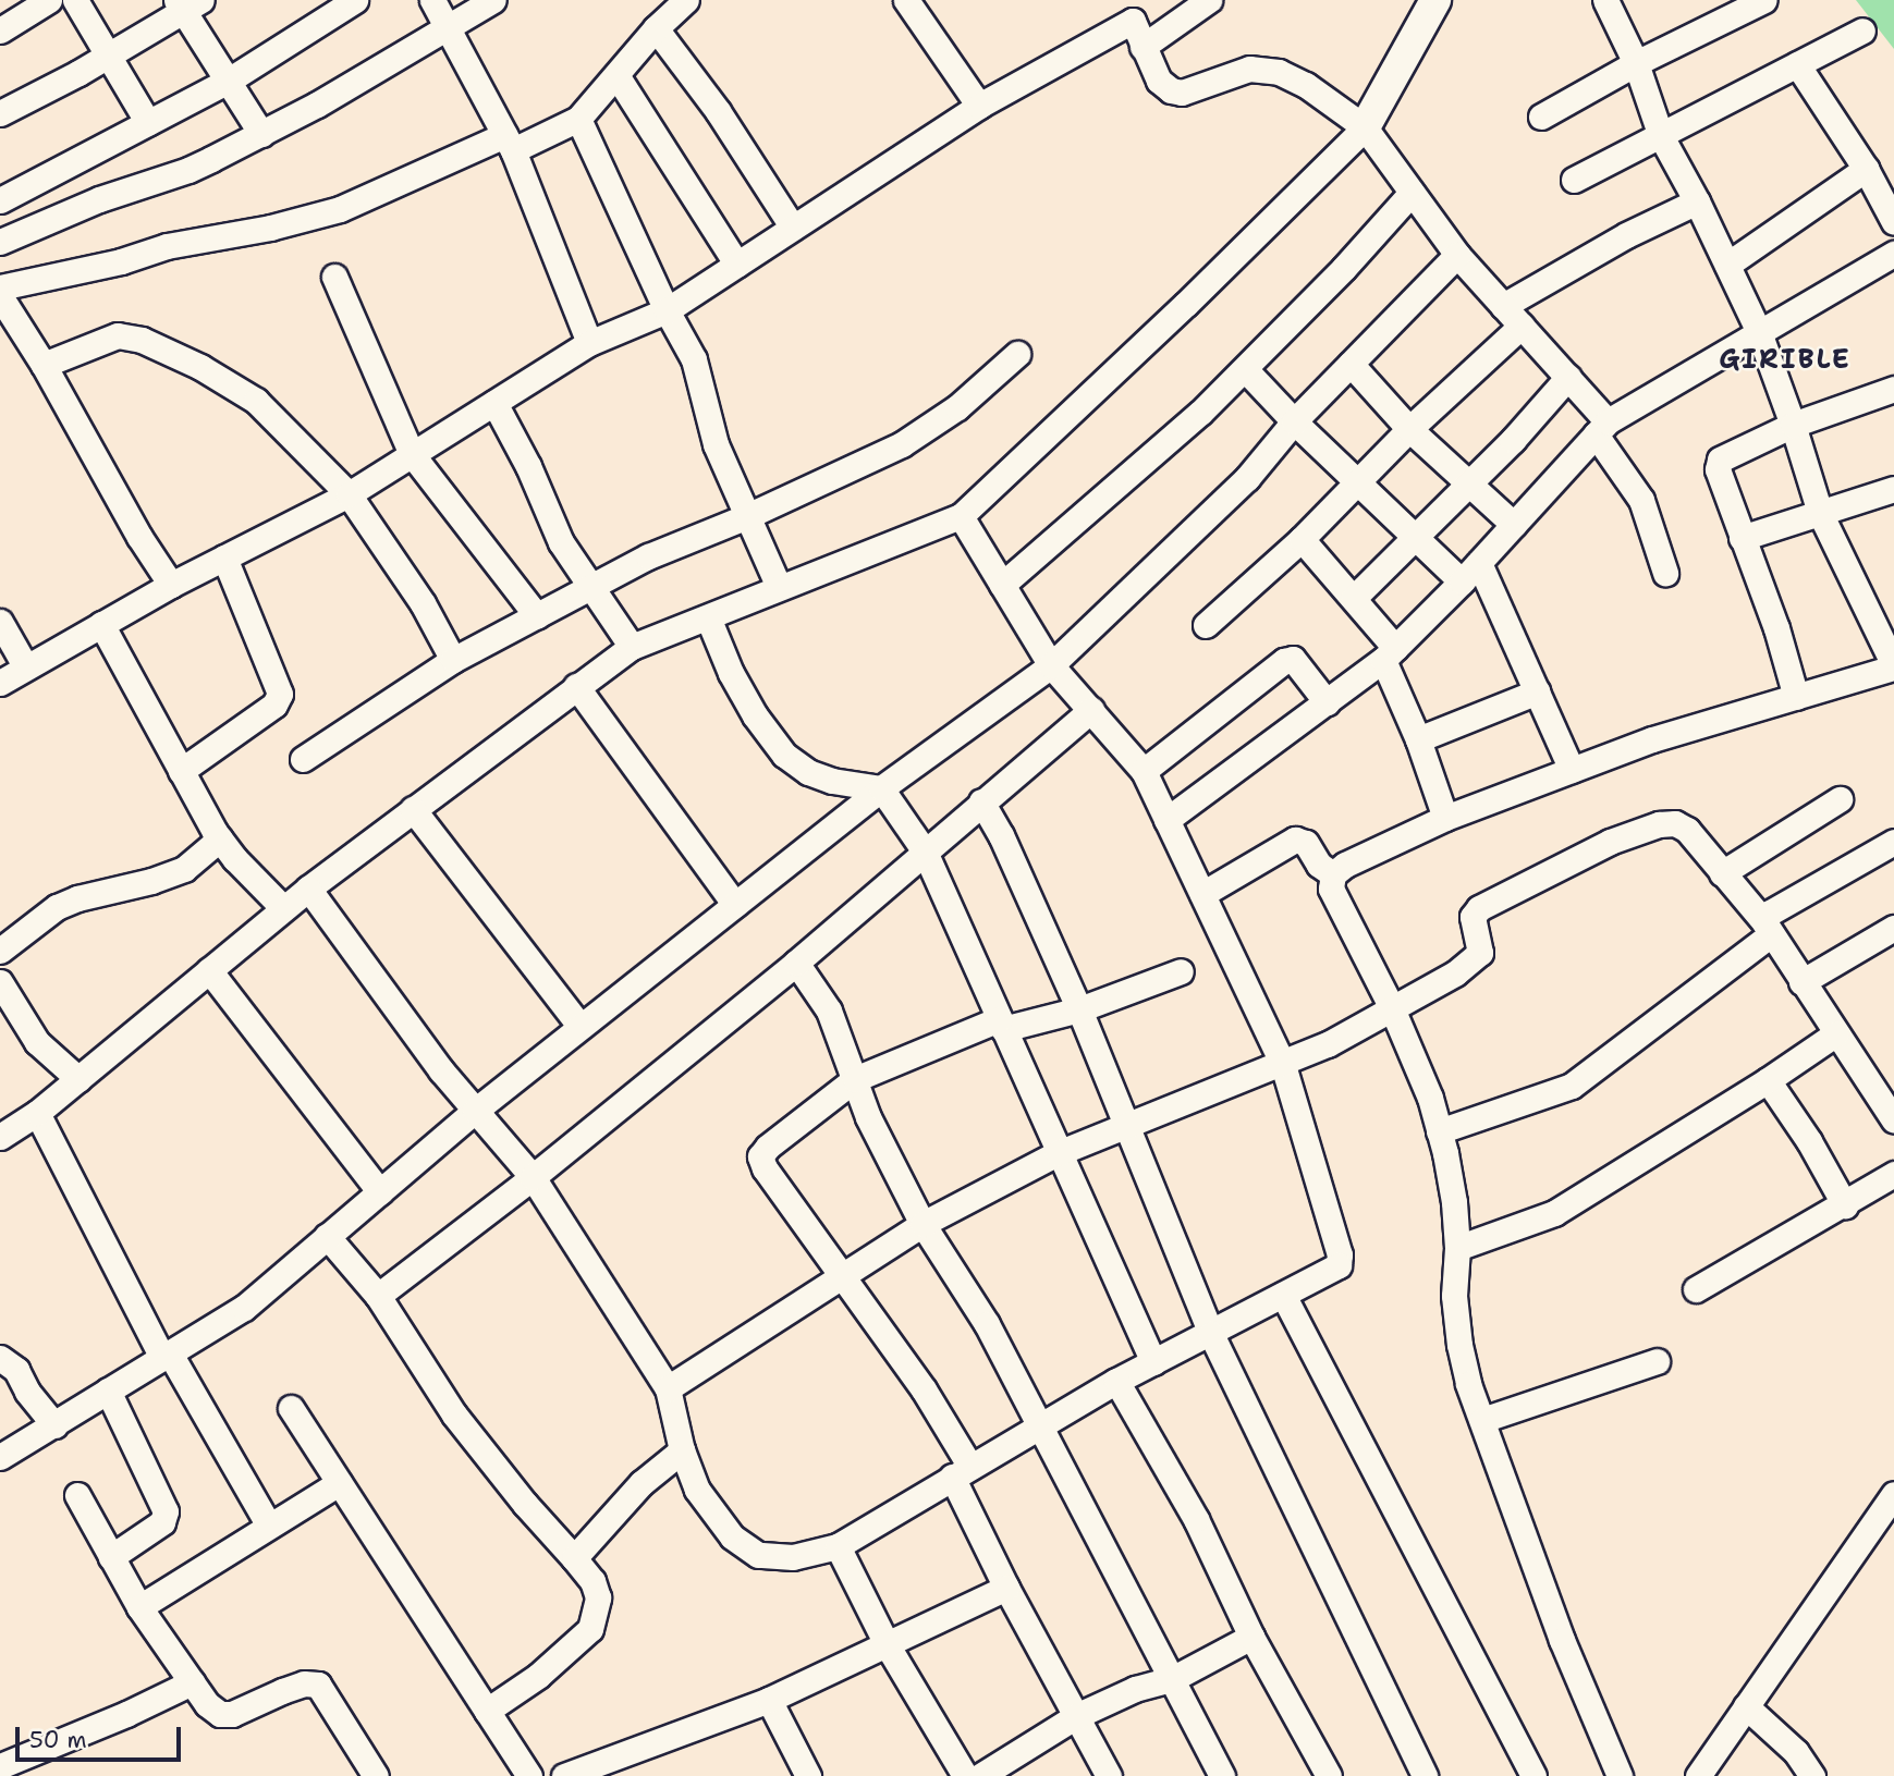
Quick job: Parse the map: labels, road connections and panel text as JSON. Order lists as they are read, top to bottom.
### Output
{
  "districts": ["GIRIBLE"],
  "scale_bar": "50 m"
}
